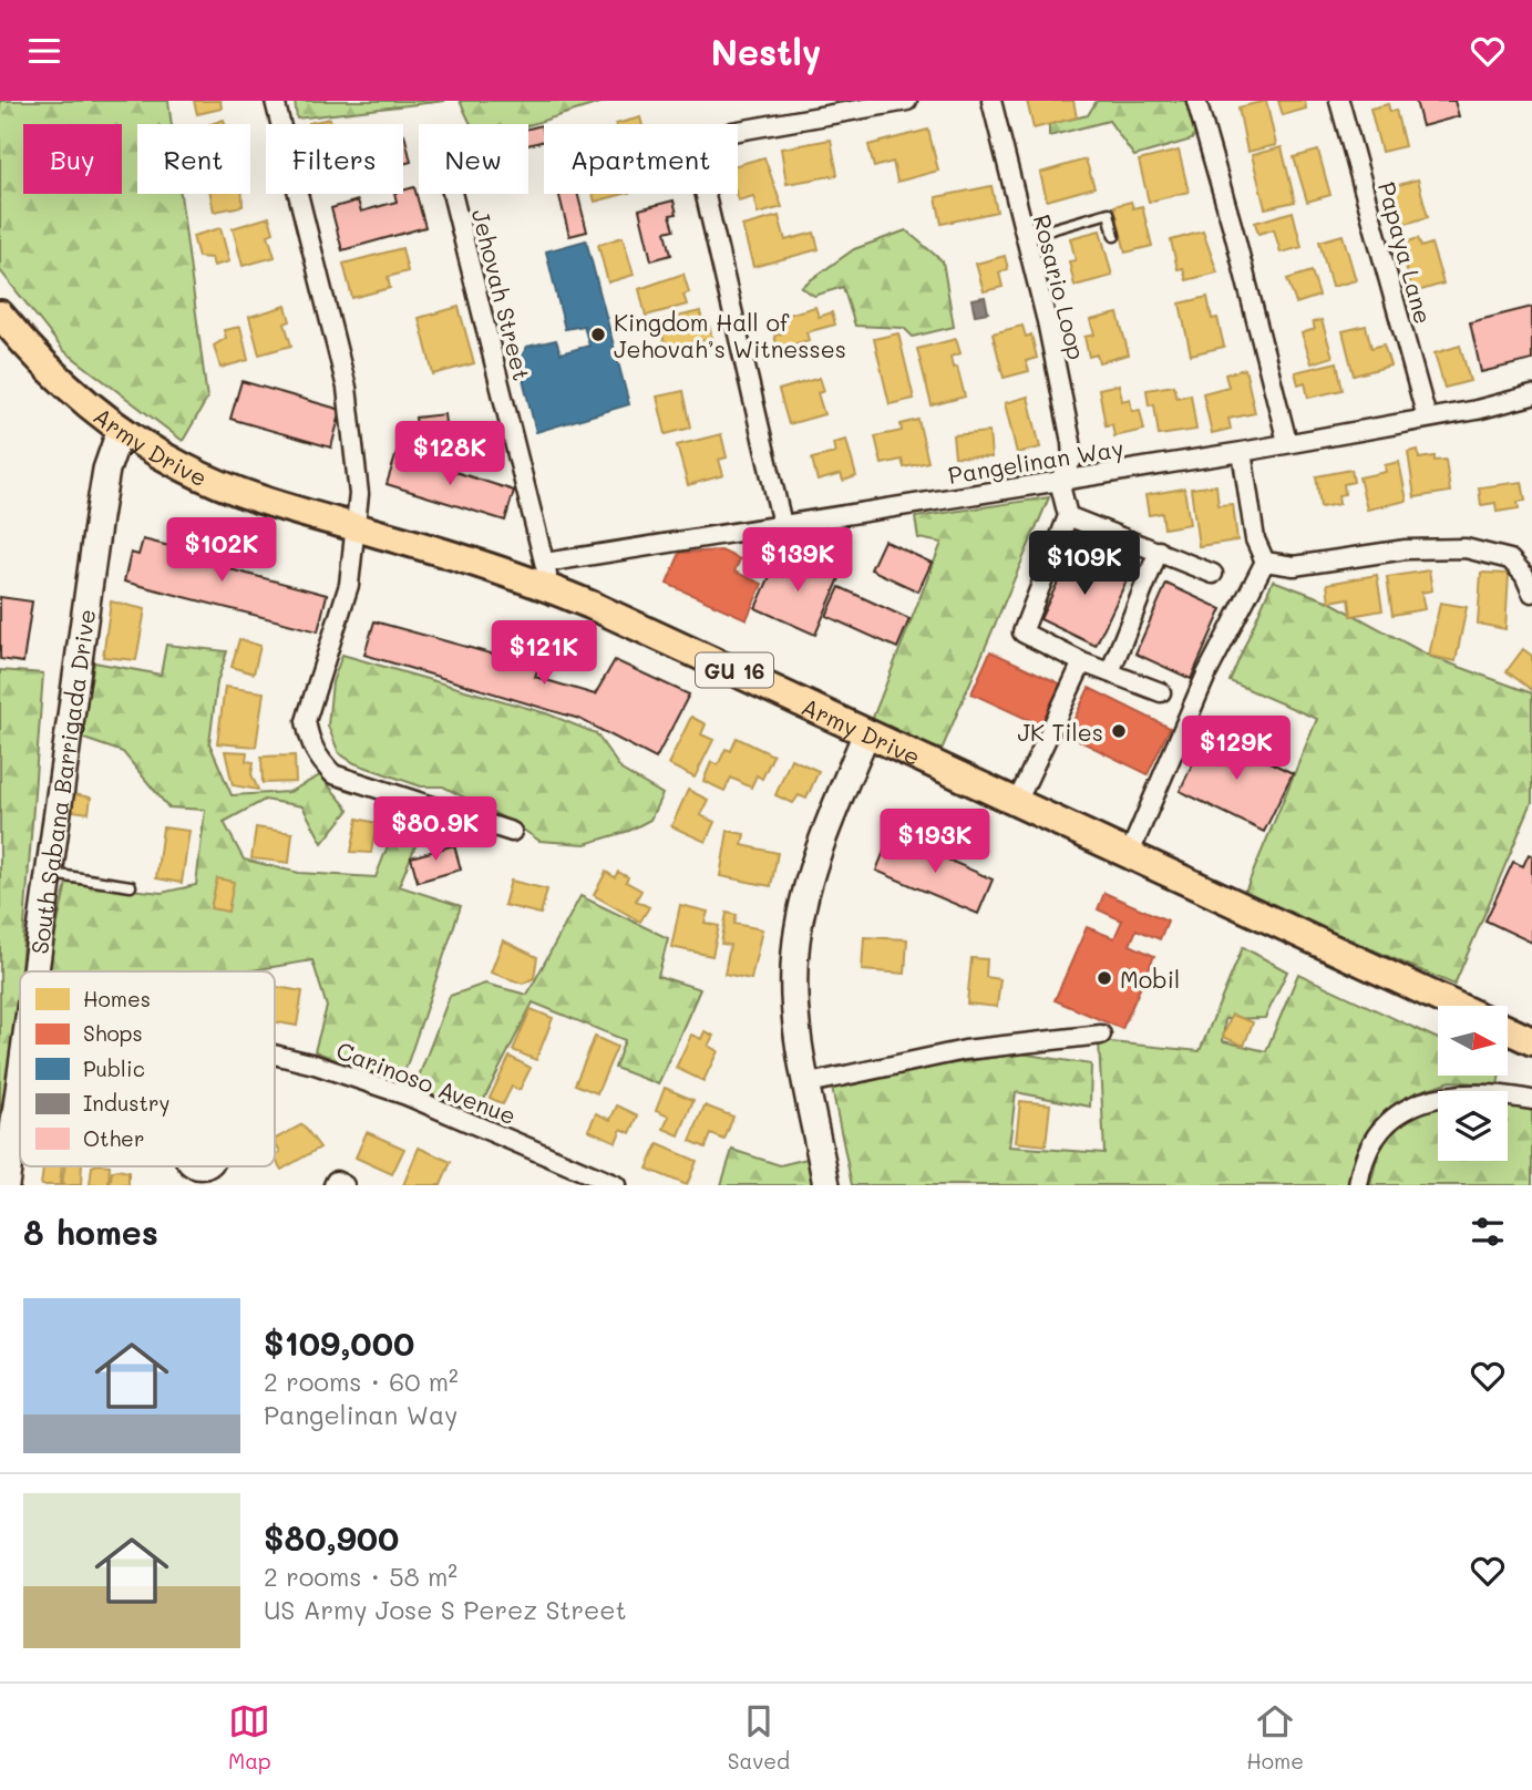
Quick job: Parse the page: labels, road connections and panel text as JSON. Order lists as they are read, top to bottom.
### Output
{
  "streets": {
    "main road": ["Army Drive", "GU 16", "South Sabana Barrigada Drive"],
    "street": [
      "Papaya Lane",
      "Rosario Loop",
      "Jehovah Street",
      "Pangelinan Way",
      "Carinoso Avenue"
    ]
  },
  "crossings": [
    ["Papaya Lane", "Pangelinan Way"],
    ["Rosario Loop", "Pangelinan Way"],
    ["Jehovah Street", "Army Drive"],
    ["Jehovah Street", "Pangelinan Way"],
    ["Army Drive", "Pangelinan Way"],
    ["Army Drive", "South Sabana Barrigada Drive"]
  ],
  "places": ["Kingdom Hall of Jehovah’s Witnesses", "JK Tiles", "Mobil"],
  "legend": [
    "Homes",
    "Shops",
    "Public",
    "Industry",
    "Other"
  ],
  "north": "right",
  "page": {
    "header": "Nestly",
    "chip": [
      "Buy",
      "Rent",
      "Filters",
      "New",
      "Apartment"
    ],
    "price": [
      "$128K",
      "$102K",
      "$139K",
      "$109K",
      "$121K",
      "$129K",
      "$80.9K",
      "$193K"
    ],
    "heading": "8 homes",
    "list": [
      {
        "name": "$109,000",
        "note": "2 rooms · 60 m² · Pangelinan Way"
      },
      {
        "name": "$80,900",
        "note": "2 rooms · 58 m² · US Army Jose S Perez Street"
      }
    ],
    "tabs": ["Map", "Saved", "Home"]
  }
}
